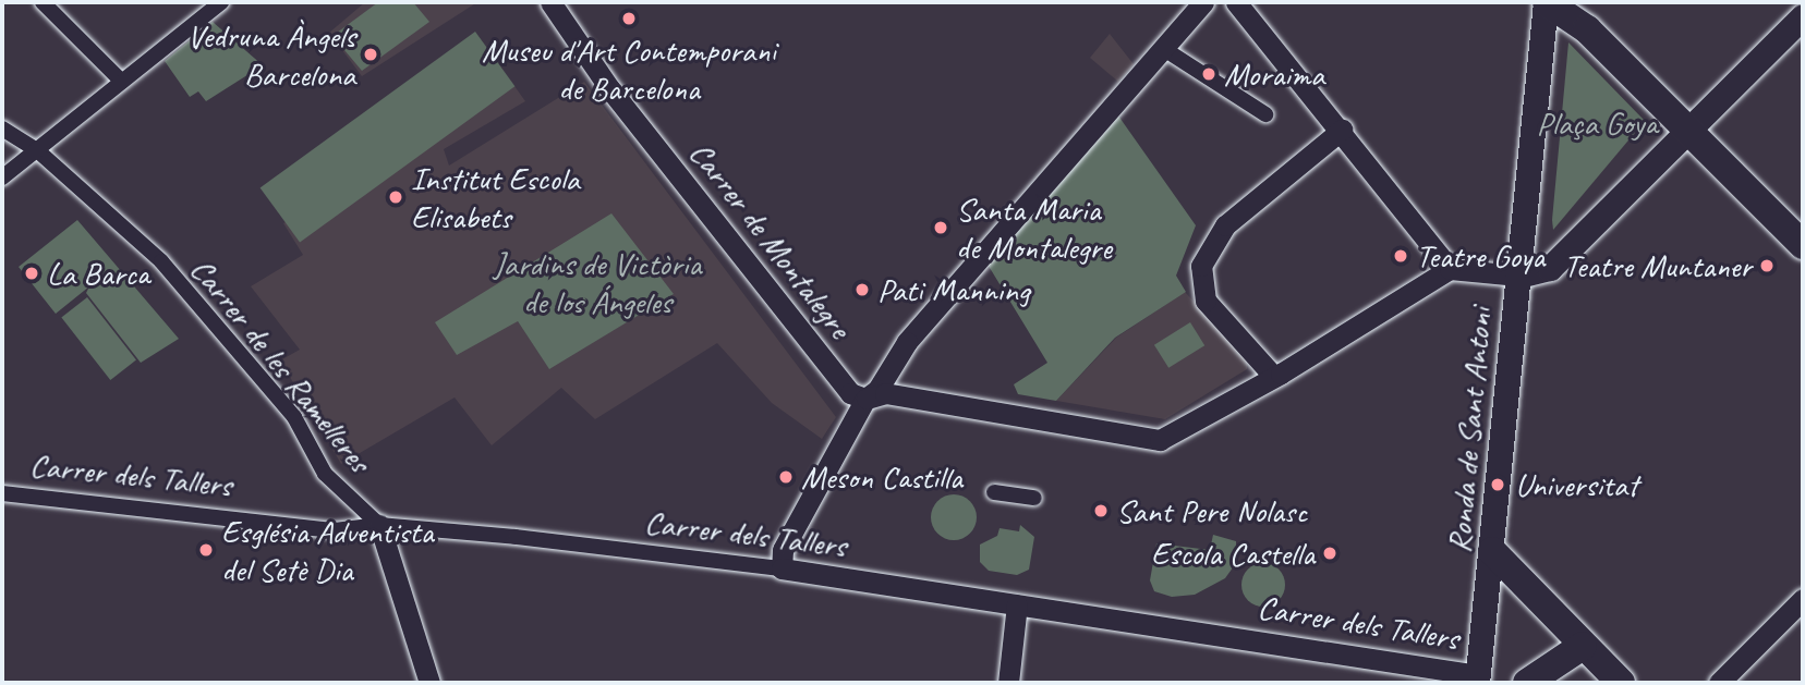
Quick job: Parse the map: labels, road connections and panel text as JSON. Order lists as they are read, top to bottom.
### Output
{
  "streets": {
    "street": [
      "Carrer de Montalegre",
      "Carrer de les Ramelleres",
      "Ronda de Sant Antoni",
      "Carrer dels Tallers"
    ]
  },
  "crossings": [
    ["Carrer de les Ramelleres", "Carrer dels Tallers"],
    ["Ronda de Sant Antoni", "Carrer dels Tallers"]
  ],
  "parks": ["Plaça Goya", "Jardins de Victòria de los Ángeles"],
  "places": [
    "Museu d'Art Contemporani de Barcelona",
    "Vedruna Àngels Barcelona",
    "Moraima",
    "Institut Escola Elisabets",
    "Santa Maria de Montalegre",
    "Teatre Goya",
    "Teatre Muntaner",
    "La Barca",
    "Pati Manning",
    "Meson Castilla",
    "Universitat",
    "Sant Pere Nolasc",
    "Església Adventista del Setè Dia",
    "Escola Castella"
  ]
}
